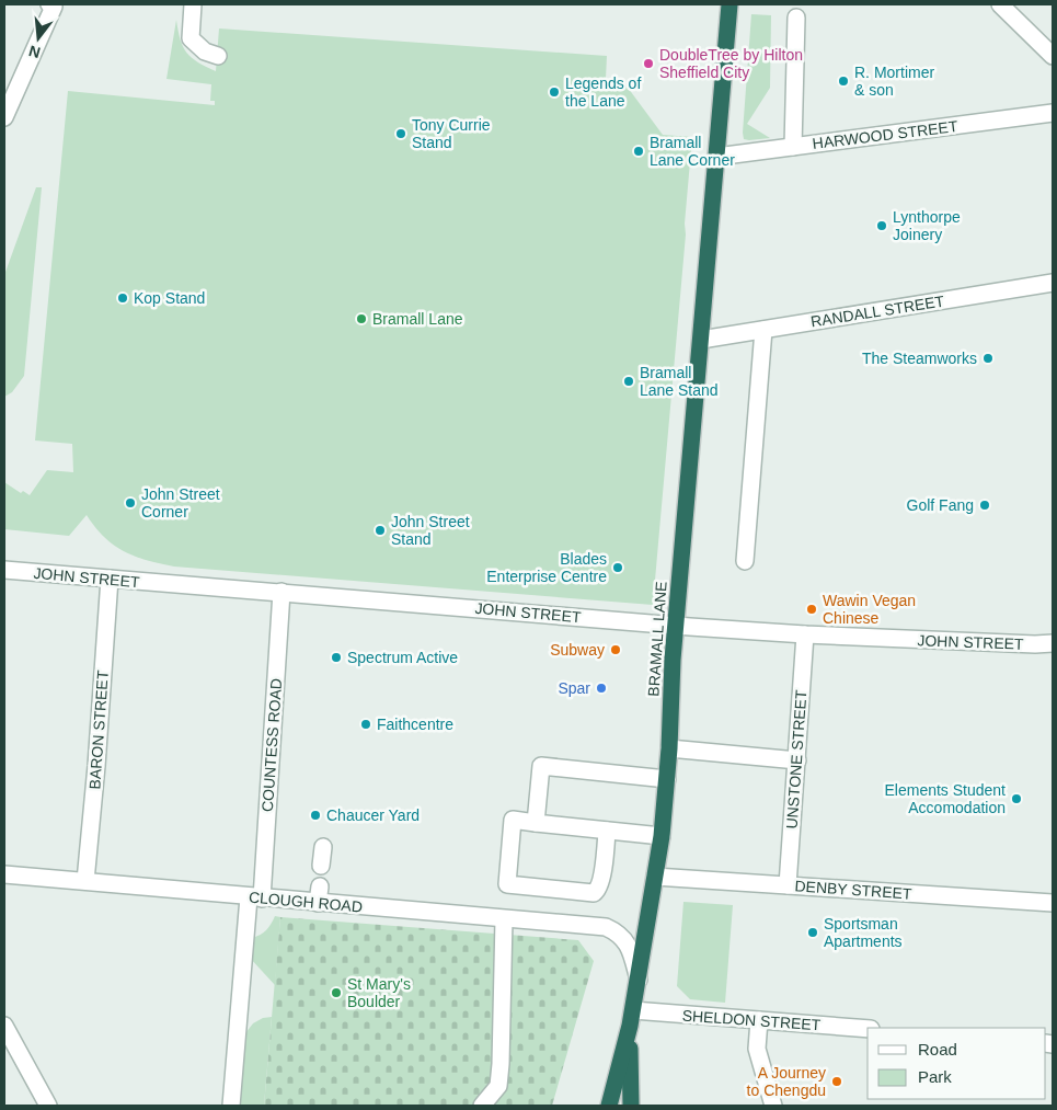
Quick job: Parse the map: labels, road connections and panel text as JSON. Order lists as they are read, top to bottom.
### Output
{
  "streets": {
    "highway": ["BRAMALL LANE"],
    "street": [
      "HARWOOD STREET",
      "RANDALL STREET",
      "JOHN STREET",
      "BARON STREET",
      "COUNTESS ROAD",
      "UNSTONE STREET",
      "DENBY STREET",
      "CLOUGH ROAD",
      "SHELDON STREET"
    ]
  },
  "crossings": [
    ["HARWOOD STREET", "BRAMALL LANE"],
    ["RANDALL STREET", "BRAMALL LANE"],
    ["JOHN STREET", "BRAMALL LANE"],
    ["JOHN STREET", "BARON STREET"],
    ["JOHN STREET", "COUNTESS ROAD"],
    ["JOHN STREET", "UNSTONE STREET"],
    ["BRAMALL LANE", "DENBY STREET"],
    ["BRAMALL LANE", "CLOUGH ROAD"],
    ["BRAMALL LANE", "SHELDON STREET"],
    ["BARON STREET", "CLOUGH ROAD"],
    ["COUNTESS ROAD", "CLOUGH ROAD"],
    ["UNSTONE STREET", "DENBY STREET"]
  ],
  "places": [
    "DoubleTree by Hilton Sheffield City",
    "R. Mortimer & son",
    "Legends of the Lane",
    "Tony Currie Stand",
    "Bramall Lane Corner",
    "Lynthorpe Joinery",
    "Kop Stand",
    "Bramall Lane",
    "The Steamworks",
    "Bramall Lane Stand",
    "John Street Corner",
    "Golf Fang",
    "John Street Stand",
    "Blades Enterprise Centre",
    "Wawin Vegan Chinese",
    "Subway",
    "Spectrum Active",
    "Spar",
    "Faithcentre",
    "Elements Student Accomodation",
    "Chaucer Yard",
    "Sportsman Apartments",
    "St Mary's Boulder",
    "A Journey to Chengdu"
  ],
  "legend": ["Road", "Park"],
  "north": "bottom"
}
